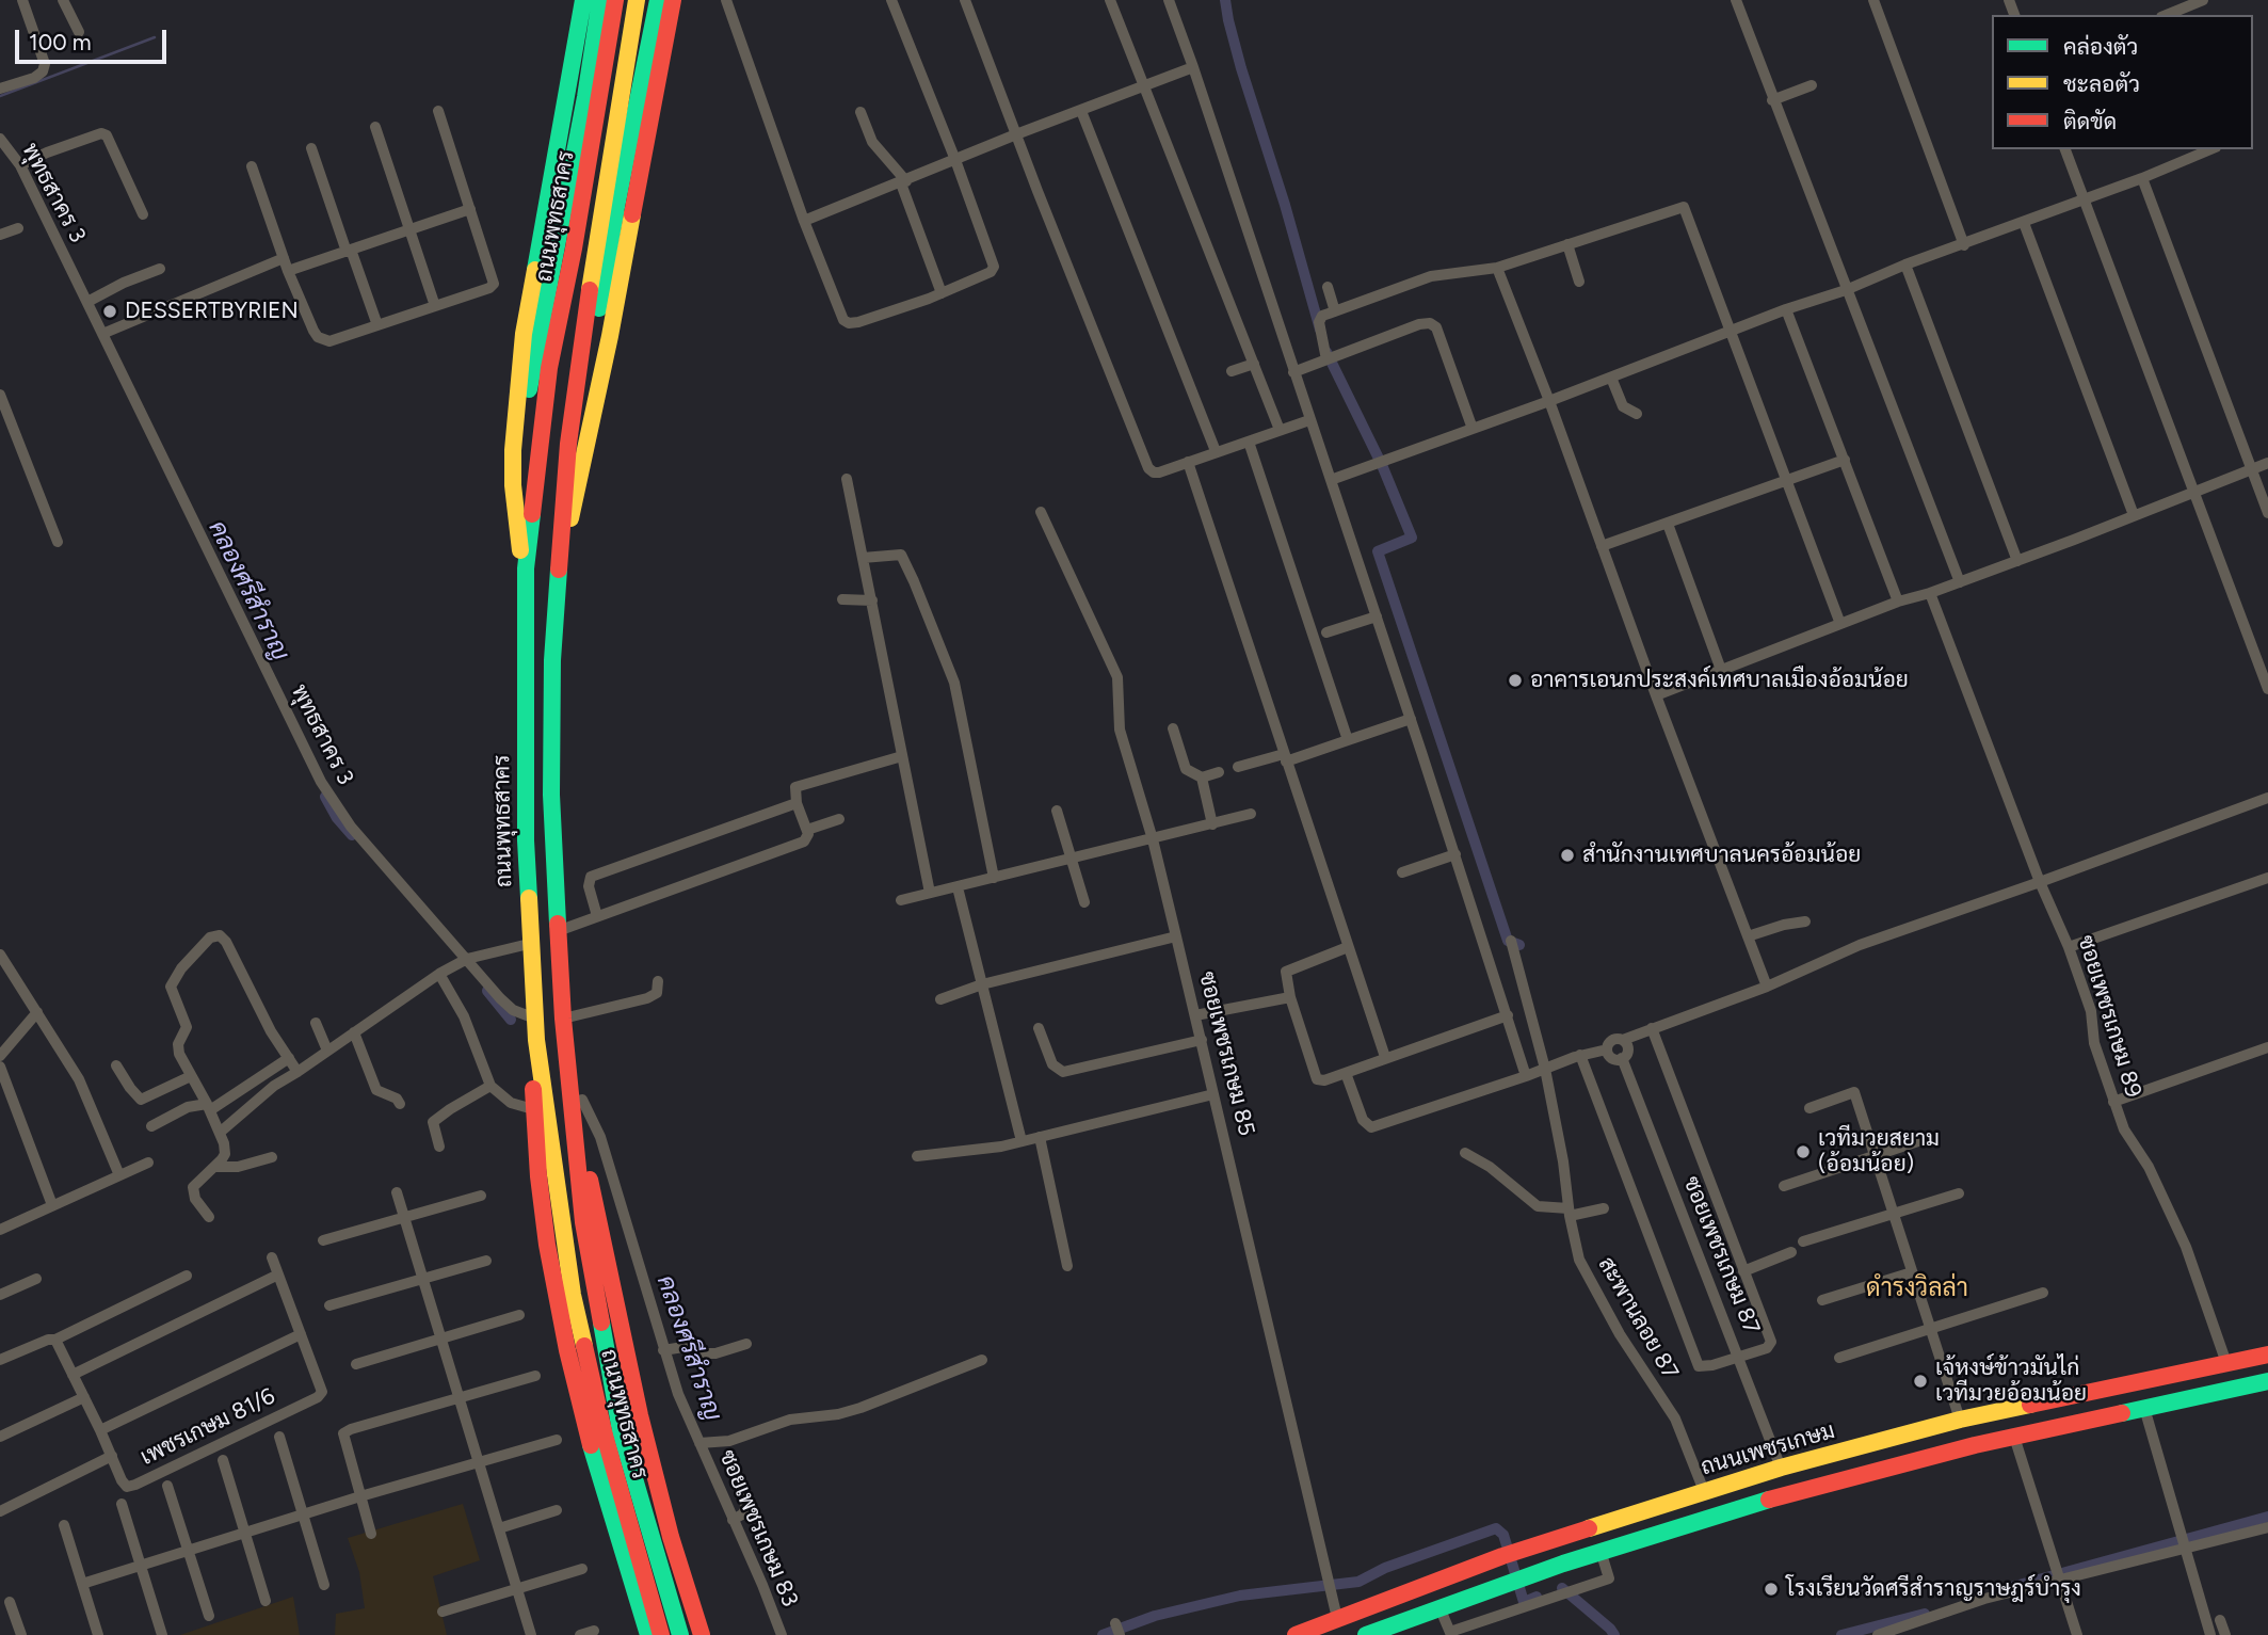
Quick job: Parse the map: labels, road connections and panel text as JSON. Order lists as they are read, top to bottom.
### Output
{
  "streets": {
    "main road": ["ถนนพุทธสาคร", "ถนนเพชรเกษม"],
    "street": [
      "พุทธสาคร 3",
      "ซอยเพชรเกษม 89",
      "ซอยเพชรเกษม 85",
      "ซอยเพชรเกษม 87",
      "สะพานลอย 87",
      "เพชรเกษม 81/6",
      "ซอยเพชรเกษม 83"
    ]
  },
  "crossings": [
    ["พุทธสาคร 3", "ถนนพุทธสาคร"],
    ["ถนนพุทธสาคร", "ซอยเพชรเกษม 83"],
    ["ซอยเพชรเกษม 89", "ถนนเพชรเกษม"],
    ["ซอยเพชรเกษม 85", "ถนนเพชรเกษม"],
    ["ซอยเพชรเกษม 87", "ถนนเพชรเกษม"],
    ["สะพานลอย 87", "ถนนเพชรเกษม"]
  ],
  "districts": ["ดำรงวิลล่า"],
  "water": ["คลองศรีสำราญ"],
  "places": [
    "DESSERTBYRIEN",
    "อาคารเอนกประสงค์เทศบาลเมืองอ้อมน้อย",
    "สำนักงานเทศบาลนครอ้อมน้อย",
    "เวทีมวยสยาม (อ้อมน้อย)",
    "เจ้หงษ์ข้าวมันไก่ เวทีมวยอ้อมน้อย",
    "โรงเรียนวัดศรีสําราญราษฎร์บํารุง"
  ],
  "legend": ["คล่องตัว", "ชะลอตัว", "ติดขัด"],
  "scale_bar": "100 m"
}
